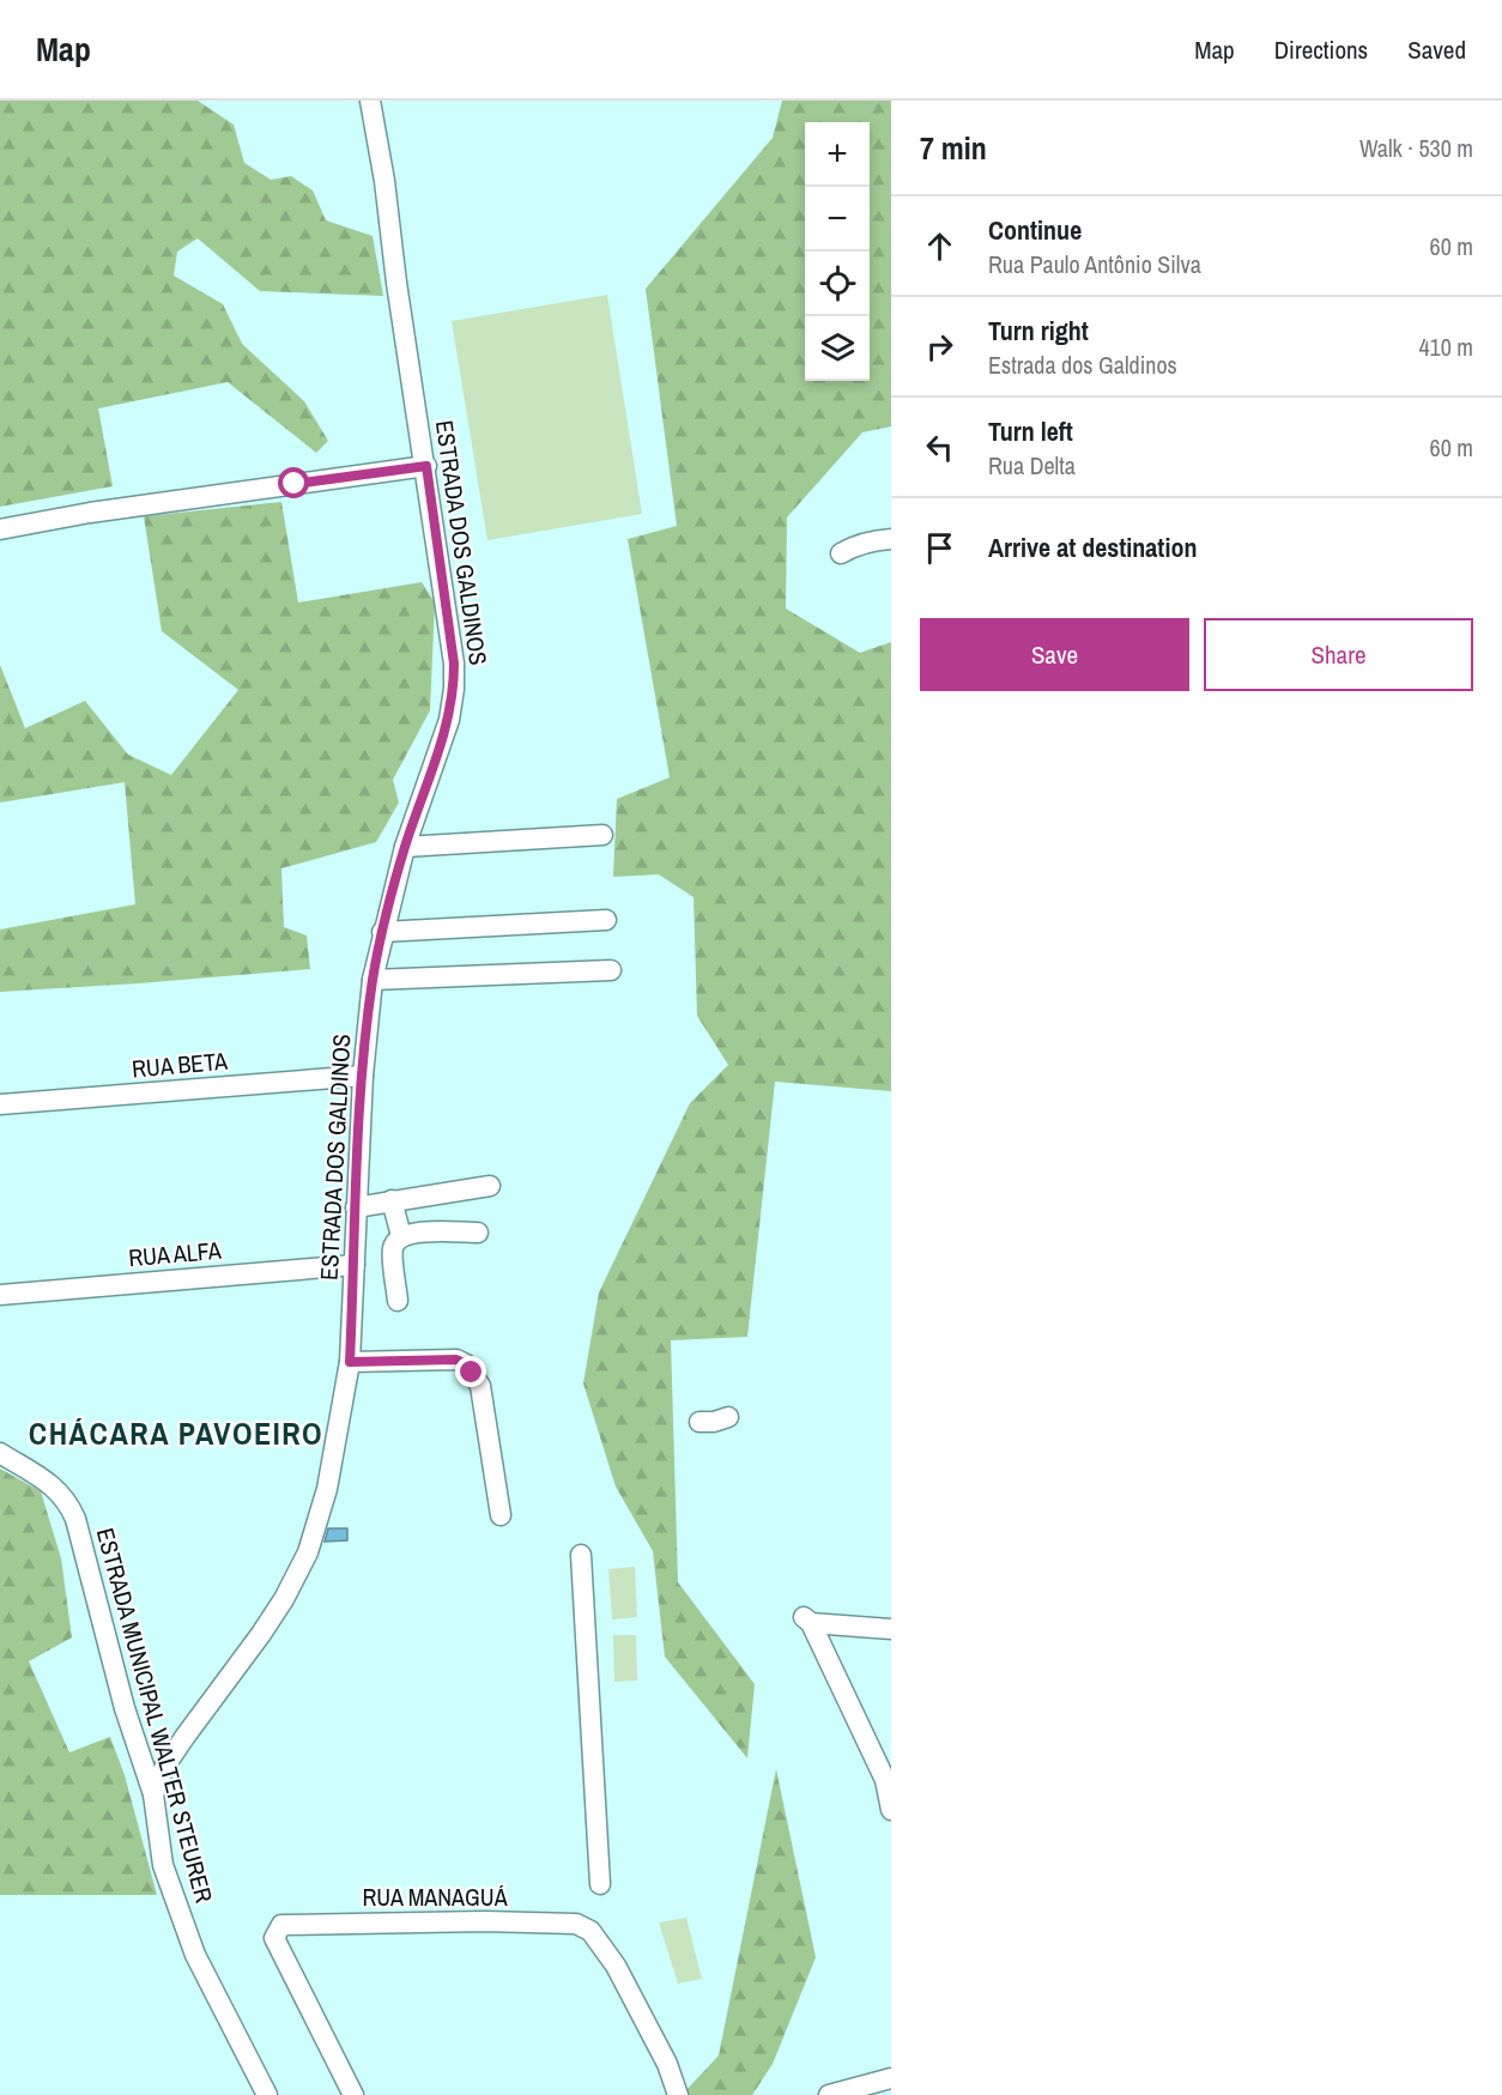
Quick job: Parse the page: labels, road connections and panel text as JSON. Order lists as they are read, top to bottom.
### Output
{
  "streets": {
    "street": [
      "ESTRADA DOS GALDINOS",
      "RUA BETA",
      "RUA ALFA",
      "ESTRADA MUNICIPAL WALTER STEURER",
      "RUA MANAGUÁ"
    ]
  },
  "crossings": [
    ["ESTRADA DOS GALDINOS", "RUA BETA"],
    ["ESTRADA DOS GALDINOS", "RUA ALFA"],
    ["ESTRADA DOS GALDINOS", "ESTRADA MUNICIPAL WALTER STEURER"]
  ],
  "districts": ["CHÁCARA PAVOEIRO"],
  "page": {
    "header": "Map",
    "nav": ["Map", "Directions", "Saved"],
    "heading": ["7 min", "Walk · 530 m"],
    "map_buttons": ["+", "−"],
    "list": [
      ["Continue", "Rua Paulo Antônio Silva", "60 m"],
      ["Turn right", "Estrada dos Galdinos", "410 m"],
      ["Turn left", "Rua Delta", "60 m"],
      "Arrive at destination"
    ],
    "buttons": ["Save", "Share"]
  }
}
